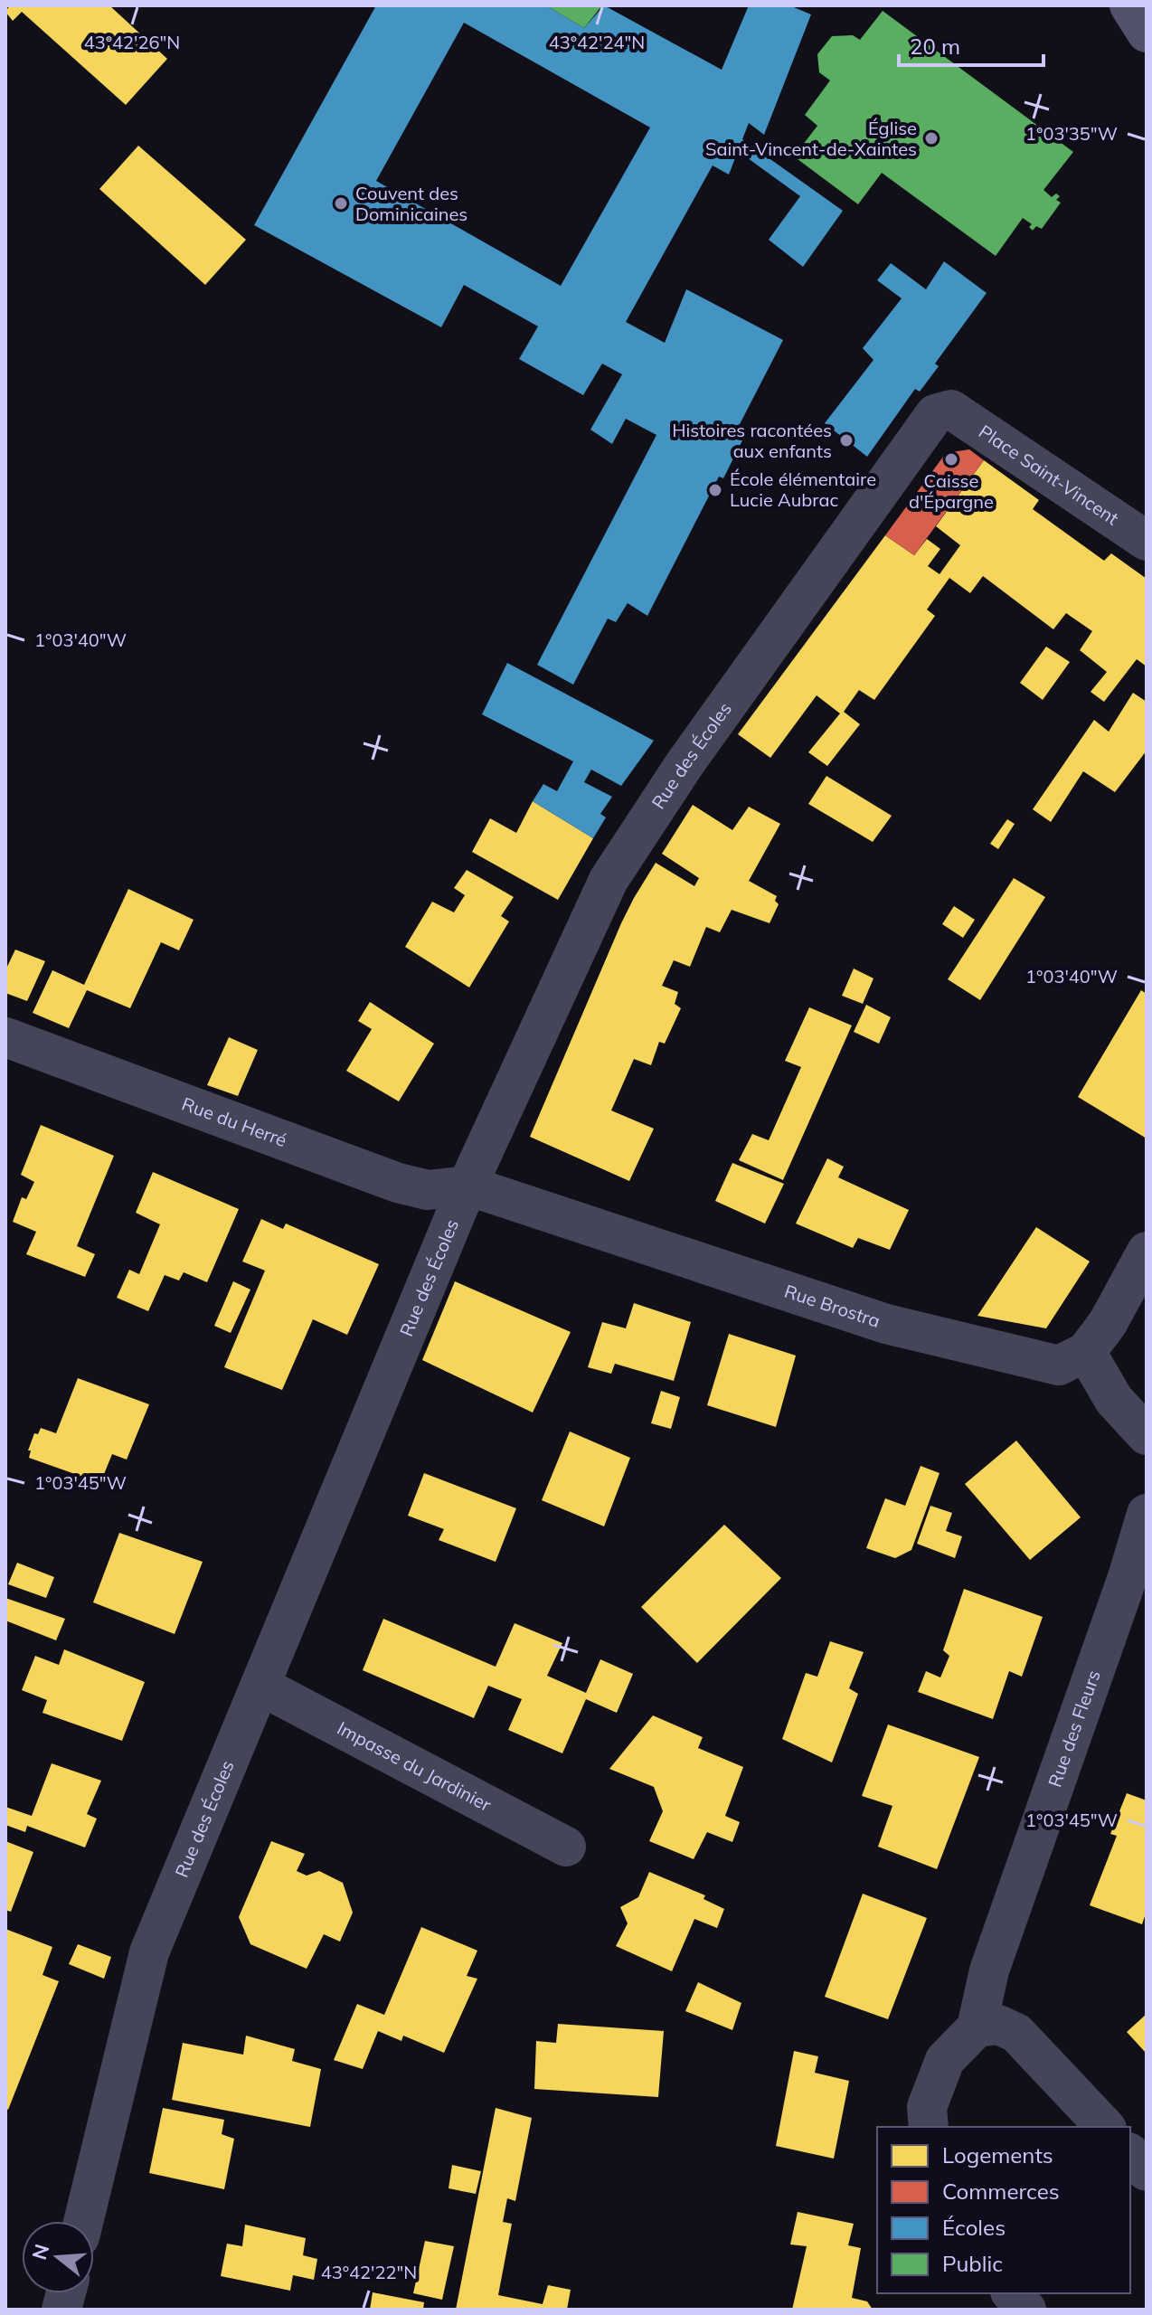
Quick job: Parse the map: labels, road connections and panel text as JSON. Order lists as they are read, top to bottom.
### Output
{
  "streets": {
    "street": [
      "Place Saint-Vincent",
      "Rue des Écoles",
      "Rue du Herré",
      "Rue Brostra",
      "Rue des Fleurs",
      "Impasse du Jardinier"
    ]
  },
  "crossings": [
    ["Place Saint-Vincent", "Rue des Écoles"],
    ["Rue des Écoles", "Rue du Herré"],
    ["Rue des Écoles", "Rue Brostra"],
    ["Rue des Écoles", "Impasse du Jardinier"],
    ["Rue du Herré", "Rue Brostra"]
  ],
  "places": [
    "Église Saint-Vincent-de-Xaintes",
    "Couvent des Dominicaines",
    "Histoires racontées aux enfants",
    "Caisse d'Épargne",
    "École élémentaire Lucie Aubrac"
  ],
  "legend": [
    "Logements",
    "Commerces",
    "Écoles",
    "Public"
  ],
  "scale_bar": "20 m",
  "north": "left",
  "coordinates": [
    "43°42'26\"N",
    "43°42'24\"N",
    "1°03'35\"W",
    "1°03'40\"W",
    "1°03'45\"W",
    "43°42'22\"N"
  ]
}
